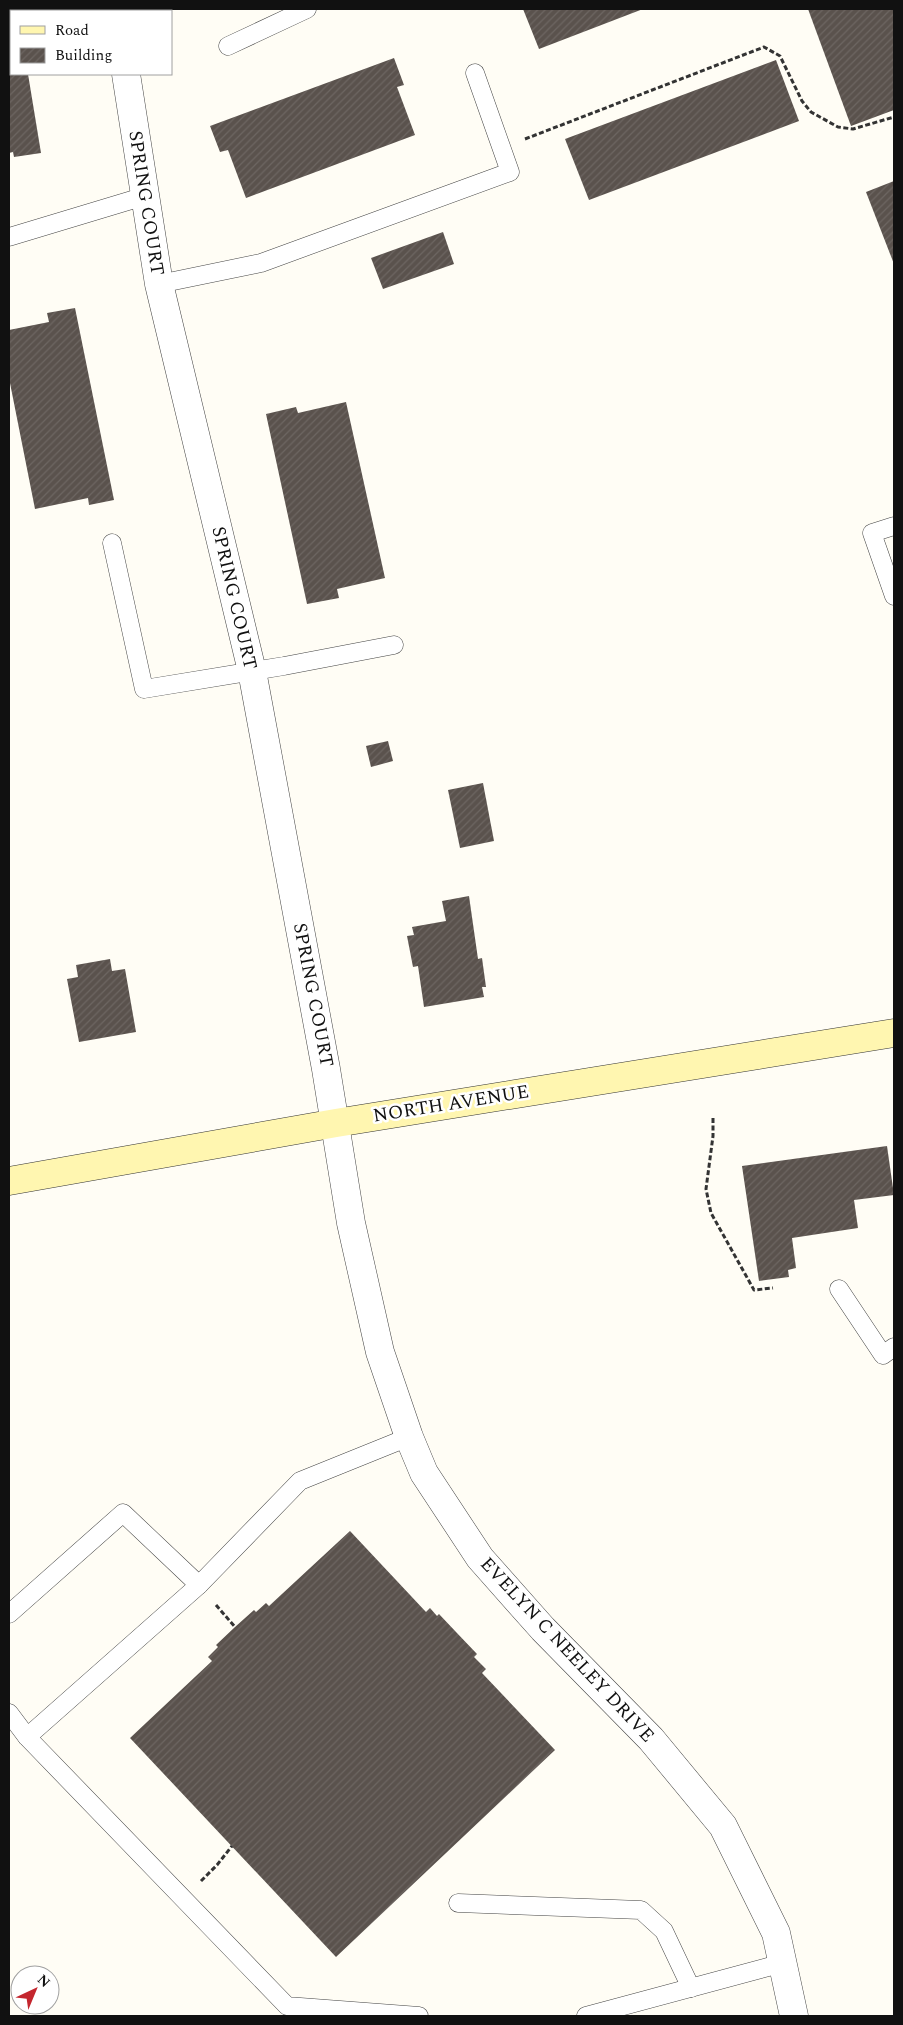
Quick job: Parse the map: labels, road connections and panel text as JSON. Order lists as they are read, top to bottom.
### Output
{
  "streets": {
    "main road": ["NORTH AVENUE"],
    "street": ["SPRING COURT", "EVELYN C NEELEY DRIVE"]
  },
  "crossings": [
    ["SPRING COURT", "NORTH AVENUE"],
    ["SPRING COURT", "EVELYN C NEELEY DRIVE"],
    ["NORTH AVENUE", "EVELYN C NEELEY DRIVE"]
  ],
  "legend": ["Road", "Building"],
  "north": "top right"
}
